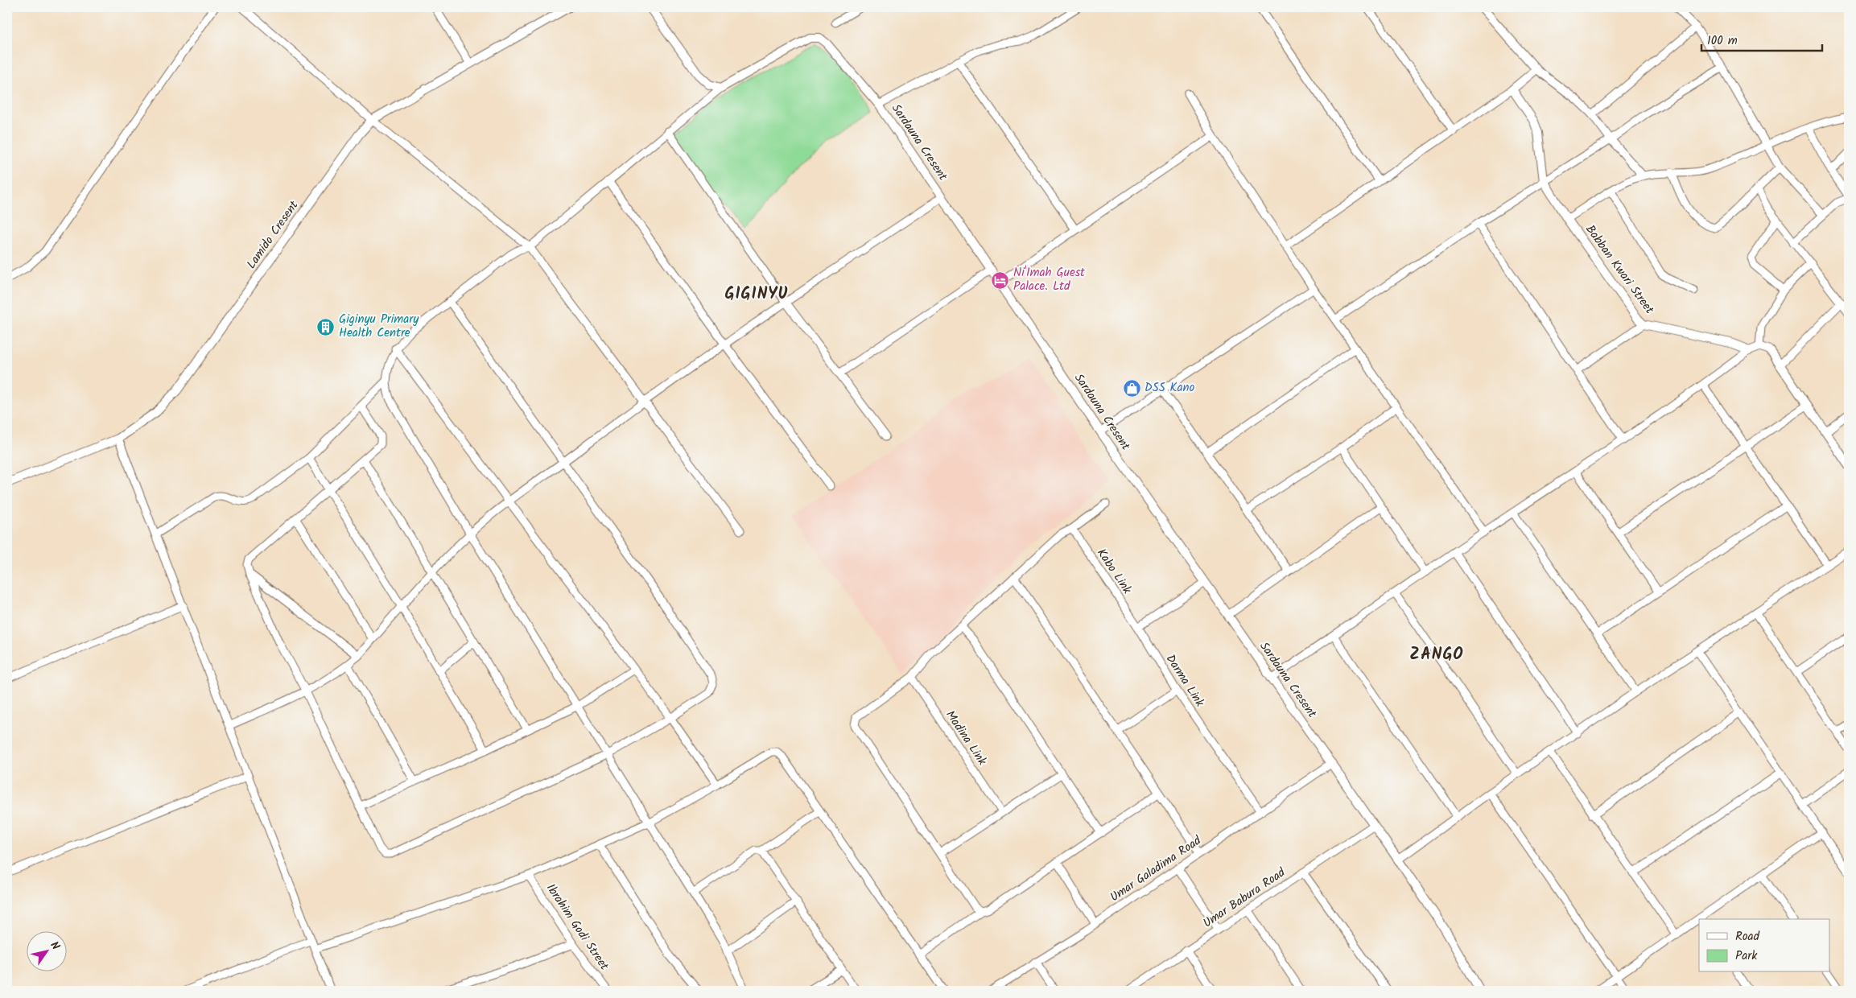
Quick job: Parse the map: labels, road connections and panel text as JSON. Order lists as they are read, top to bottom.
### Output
{
  "streets": {
    "street": [
      "Sardauna Cresent",
      "Lamido Cresent",
      "Babban Kwari Street",
      "Kabo Link",
      "Darma Link",
      "Madina Link",
      "Umar Galadima Road",
      "Umar Babura Road",
      "Ibrahim Godi Street"
    ]
  },
  "crossings": [
    ["Sardauna Cresent", "Umar Galadima Road"],
    ["Sardauna Cresent", "Umar Babura Road"],
    ["Kabo Link", "Darma Link"],
    ["Darma Link", "Umar Galadima Road"]
  ],
  "districts": ["GIGINYU", "ZANGO"],
  "places": {
    "hotel": ["Ni'Imah Guest Palace. Ltd"],
    "building": ["Giginyu Primary Health Centre"],
    "shop": ["DSS Kano"]
  },
  "legend": ["Road", "Park"],
  "scale_bar": "100 m",
  "north": "top right"
}
